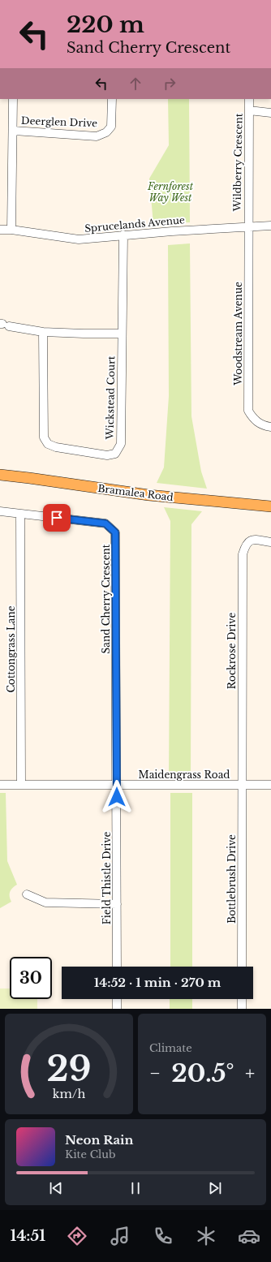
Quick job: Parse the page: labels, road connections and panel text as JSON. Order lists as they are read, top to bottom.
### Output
{
  "streets": {
    "main road": ["Bramalea Road"],
    "street": [
      "Deerglen Drive",
      "Wildberry Crescent",
      "Sprucelands Avenue",
      "Woodstream Avenue",
      "Wickstead Court",
      "Sand Cherry Crescent",
      "Cottongrass Lane",
      "Rockrose Drive",
      "Maidengrass Road",
      "Field Thistle Drive",
      "Bottlebrush Drive"
    ]
  },
  "crossings": [
    ["Wildberry Crescent", "Sprucelands Avenue"],
    ["Wildberry Crescent", "Woodstream Avenue"],
    ["Sprucelands Avenue", "Woodstream Avenue"],
    ["Sprucelands Avenue", "Wickstead Court"],
    ["Sand Cherry Crescent", "Cottongrass Lane"],
    ["Sand Cherry Crescent", "Maidengrass Road"],
    ["Sand Cherry Crescent", "Field Thistle Drive"],
    ["Cottongrass Lane", "Maidengrass Road"],
    ["Rockrose Drive", "Maidengrass Road"],
    ["Rockrose Drive", "Bottlebrush Drive"],
    ["Maidengrass Road", "Field Thistle Drive"],
    ["Maidengrass Road", "Bottlebrush Drive"]
  ],
  "parks": ["Fernforest Way West"],
  "page": {
    "turn": ["220 m", "Sand Cherry Crescent"],
    "limit": "30",
    "trip": "14:52 · 1 min · 270 m",
    "tile": "Climate",
    "heat": ["−", "20.5°", "+"],
    "song": ["Neon Rain", "Kite Club"],
    "tabs": "14:51",
    "gauge": ["29", "km/h"]
  }
}
